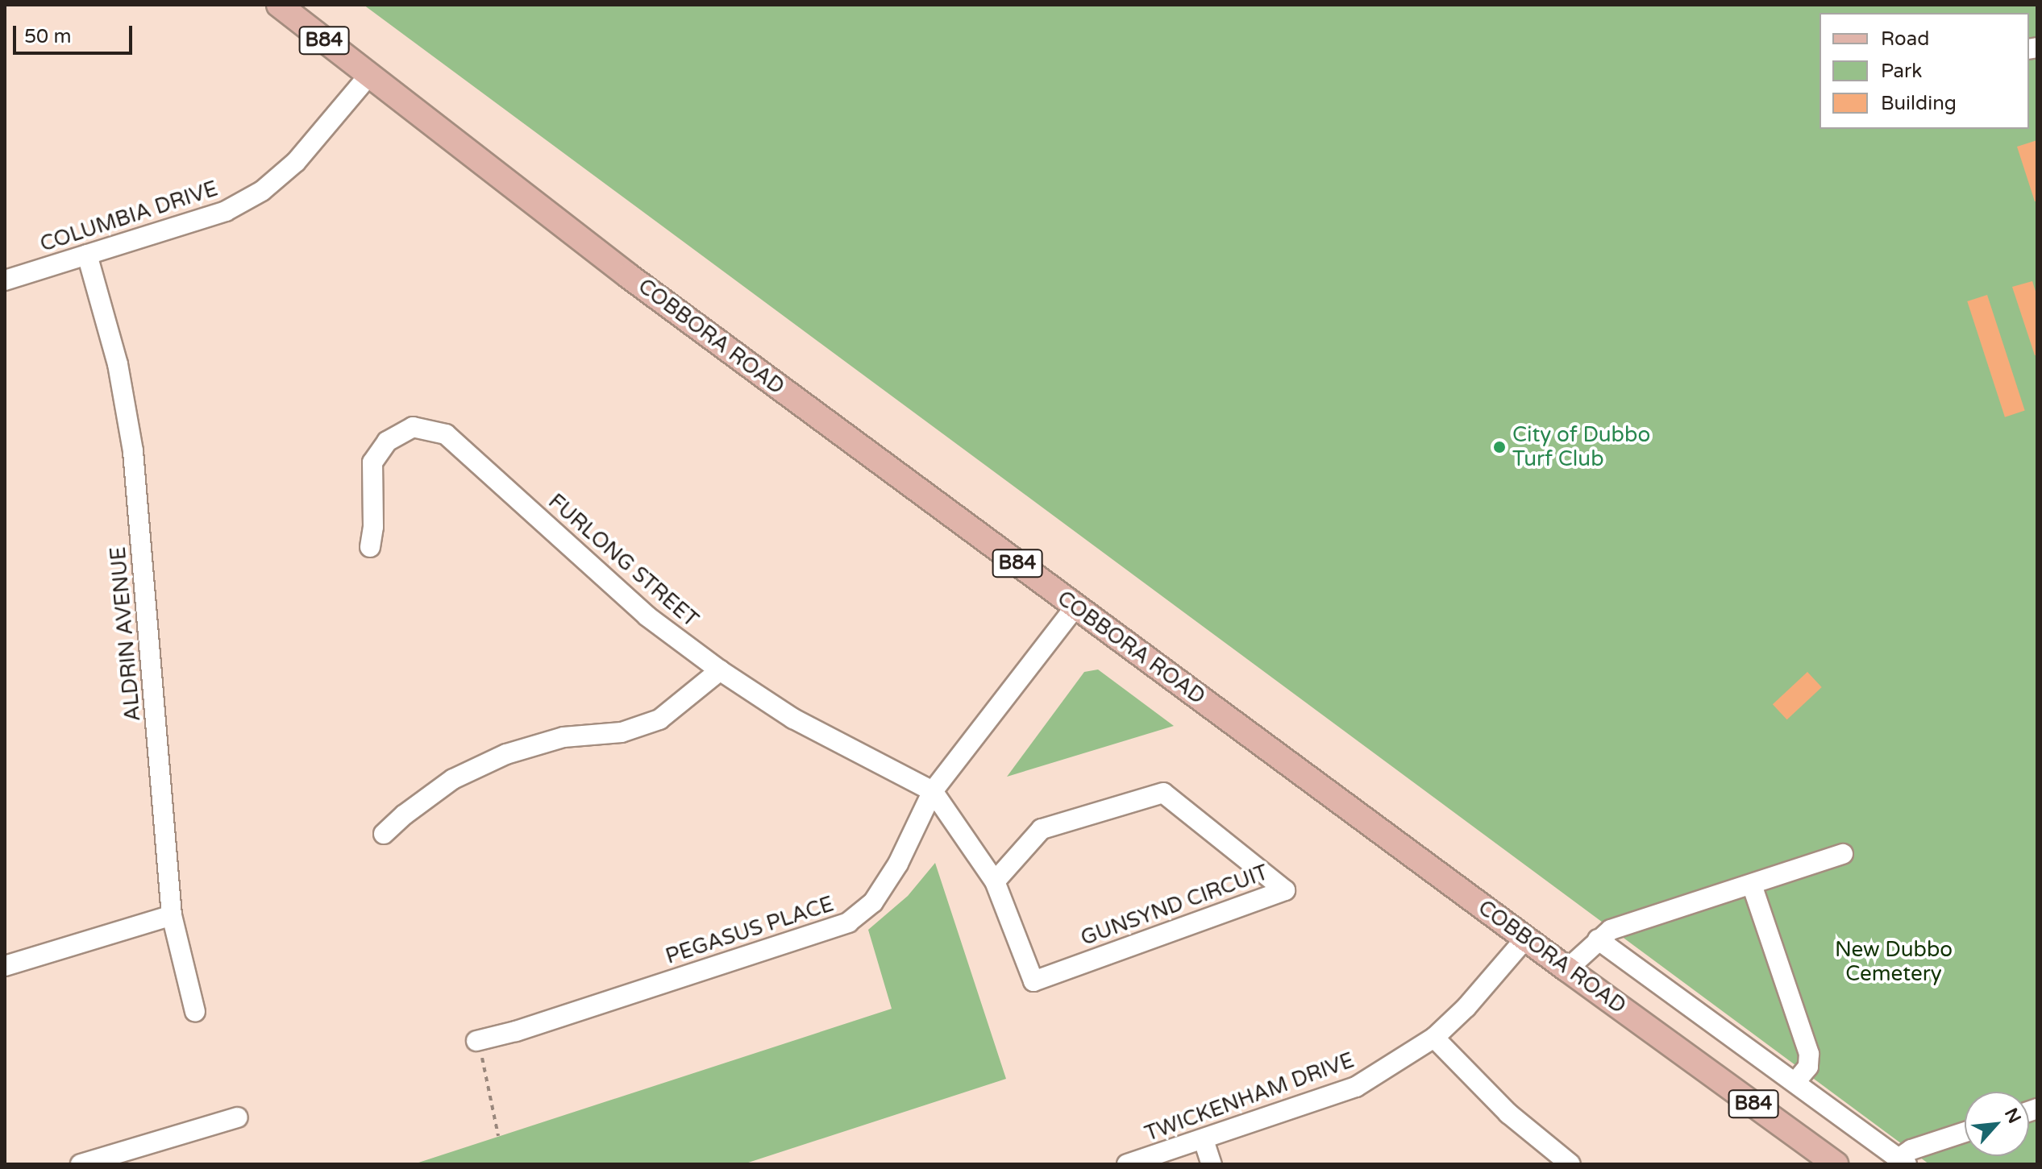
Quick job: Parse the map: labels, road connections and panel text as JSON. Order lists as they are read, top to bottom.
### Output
{
  "streets": {
    "main road": ["B84", "COBBORA ROAD"],
    "street": [
      "COLUMBIA DRIVE",
      "FURLONG STREET",
      "ALDRIN AVENUE",
      "GUNSYND CIRCUIT",
      "PEGASUS PLACE",
      "TWICKENHAM DRIVE"
    ]
  },
  "crossings": [
    ["COLUMBIA DRIVE", "COBBORA ROAD"],
    ["COLUMBIA DRIVE", "ALDRIN AVENUE"],
    ["COBBORA ROAD", "PEGASUS PLACE"],
    ["COBBORA ROAD", "TWICKENHAM DRIVE"],
    ["FURLONG STREET", "GUNSYND CIRCUIT"],
    ["FURLONG STREET", "PEGASUS PLACE"],
    ["GUNSYND CIRCUIT", "PEGASUS PLACE"]
  ],
  "parks": ["New Dubbo Cemetery"],
  "places": ["City of Dubbo Turf Club"],
  "legend": ["Road", "Park", "Building"],
  "scale_bar": "50 m",
  "north": "top right"
}
